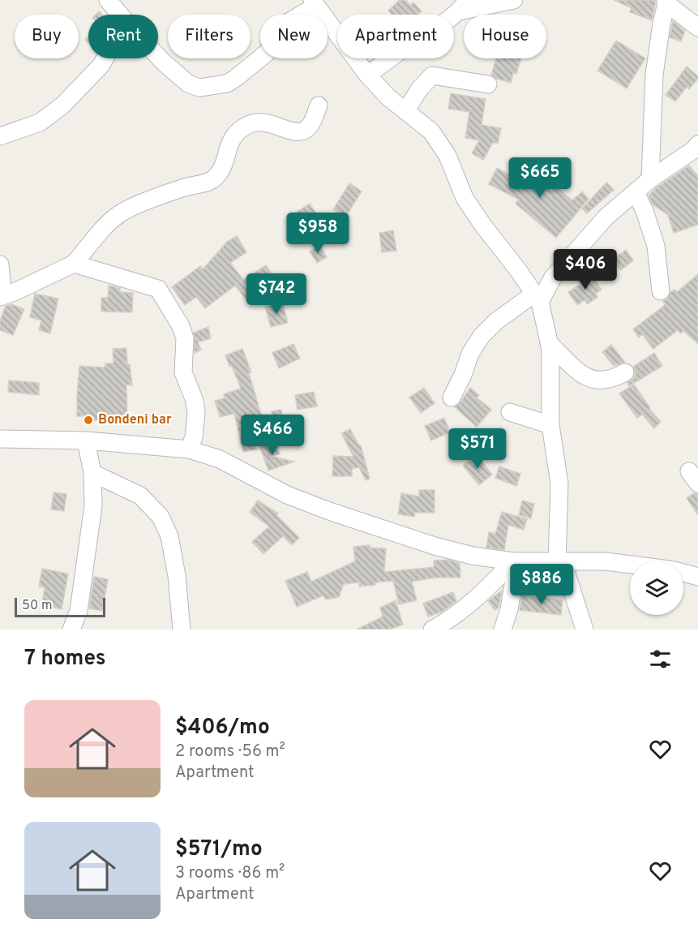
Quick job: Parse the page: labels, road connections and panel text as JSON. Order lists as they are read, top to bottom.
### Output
{
  "places": ["Bondeni bar"],
  "scale_bar": "50 m",
  "page": {
    "chip": [
      "Buy",
      "Rent",
      "Filters",
      "New",
      "Apartment",
      "House"
    ],
    "price": [
      "$665",
      "$958",
      "$406",
      "$742",
      "$466",
      "$571",
      "$886"
    ],
    "scale": "50 m",
    "heading": "7 homes",
    "list": [
      {
        "name": "$406/mo",
        "note": "2 rooms · 56 m² · Apartment"
      },
      {
        "name": "$571/mo",
        "note": "3 rooms · 86 m² · Apartment"
      }
    ]
  }
}
